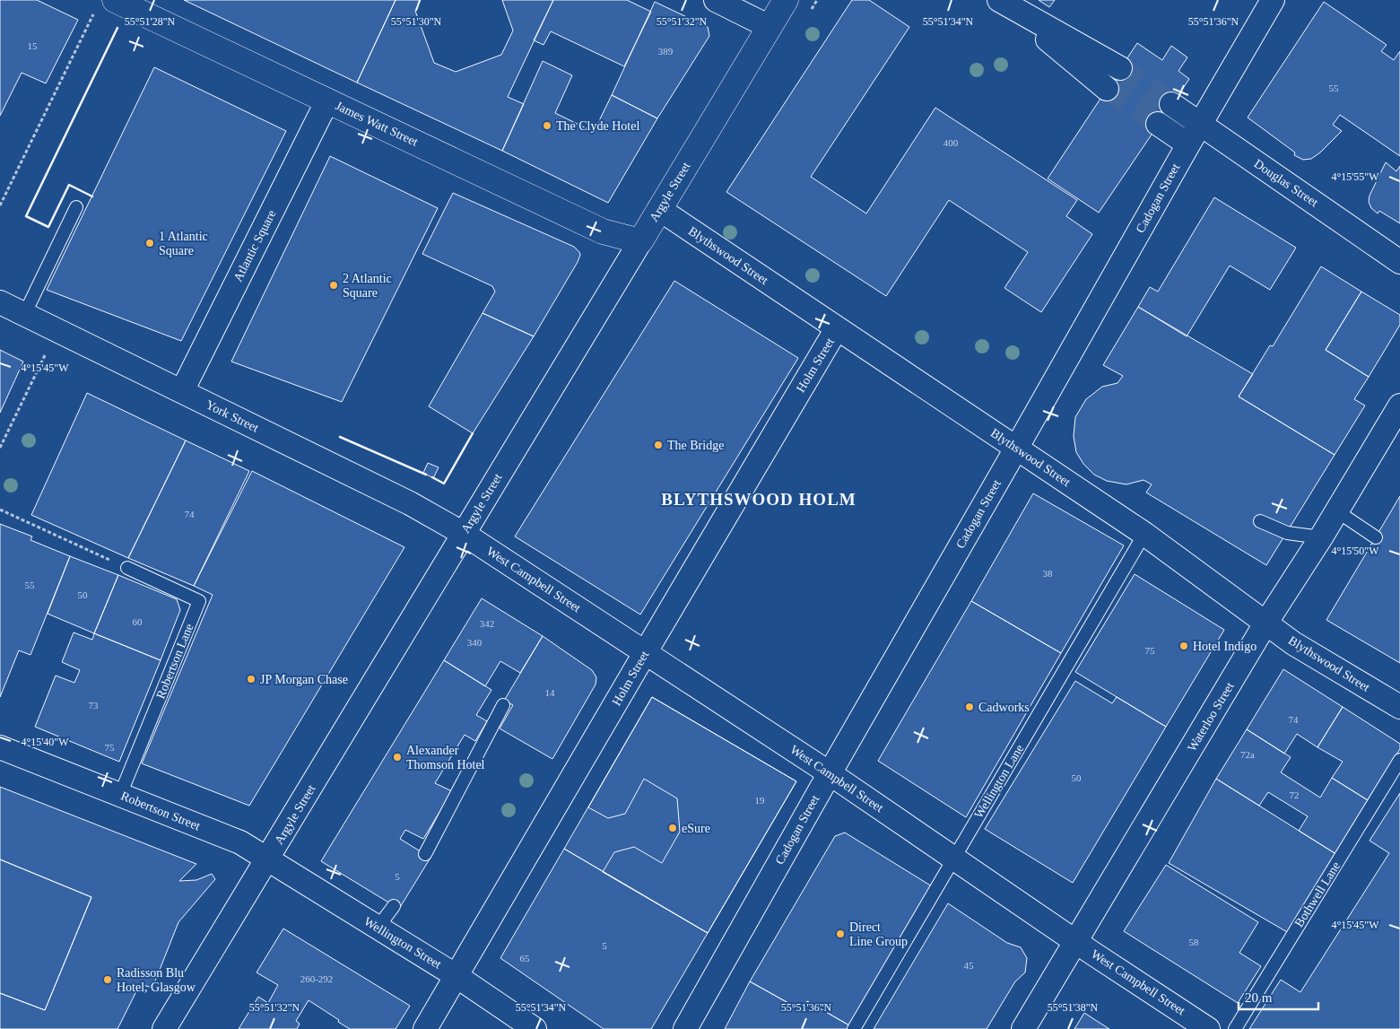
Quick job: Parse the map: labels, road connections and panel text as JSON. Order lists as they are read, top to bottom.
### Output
{
  "streets": {
    "main road": ["James Watt Street", "Argyle Street"],
    "street": [
      "Douglas Street",
      "Cadogan Street",
      "Atlantic Square",
      "Blythswood Street",
      "Holm Street",
      "York Street",
      "West Campbell Street",
      "Waterloo Street",
      "Robertson Street",
      "Wellington Street"
    ],
    "lane": ["Robertson Lane", "Wellington Lane", "Bothwell Lane"]
  },
  "crossings": [
    ["James Watt Street", "Argyle Street"],
    ["James Watt Street", "Atlantic Square"],
    ["Douglas Street", "Cadogan Street"],
    ["Argyle Street", "Blythswood Street"],
    ["Argyle Street", "York Street"],
    ["Argyle Street", "West Campbell Street"],
    ["Argyle Street", "Robertson Street"],
    ["Argyle Street", "Wellington Street"],
    ["Cadogan Street", "Blythswood Street"],
    ["Cadogan Street", "West Campbell Street"],
    ["Atlantic Square", "York Street"],
    ["Blythswood Street", "Holm Street"],
    ["Blythswood Street", "Waterloo Street"],
    ["Blythswood Street", "Wellington Lane"],
    ["Holm Street", "West Campbell Street"],
    ["Holm Street", "Wellington Street"],
    ["York Street", "West Campbell Street"],
    ["West Campbell Street", "Waterloo Street"],
    ["West Campbell Street", "Wellington Lane"],
    ["Robertson Lane", "Robertson Street"],
    ["Robertson Street", "Wellington Street"]
  ],
  "districts": ["BLYTHSWOOD HOLM"],
  "places": [
    "The Clyde Hotel",
    "1 Atlantic Square",
    "2 Atlantic Square",
    "The Bridge",
    "Hotel Indigo",
    "JP Morgan Chase",
    "Cadworks",
    "Alexander Thomson Hotel",
    "eSure",
    "Direct Line Group",
    "Radisson Blu Hotel, Glasgow"
  ],
  "house_numbers": [
    "15",
    "389",
    "55",
    "400",
    "74",
    "38",
    "55",
    "50",
    "60",
    "342",
    "340",
    "75",
    "14",
    "73",
    "74",
    "75",
    "72a",
    "50",
    "72",
    "19",
    "5",
    "58",
    "5",
    "65",
    "45",
    "260-292"
  ],
  "scale_bar": "20 m",
  "coordinates": [
    "55°51'28\"N",
    "55°51'30\"N",
    "55°51'32\"N",
    "55°51'34\"N",
    "55°51'36\"N",
    "4°15'55\"W",
    "4°15'45\"W",
    "4°15'50\"W",
    "4°15'40\"W",
    "55°51'38\"N"
  ]
}
